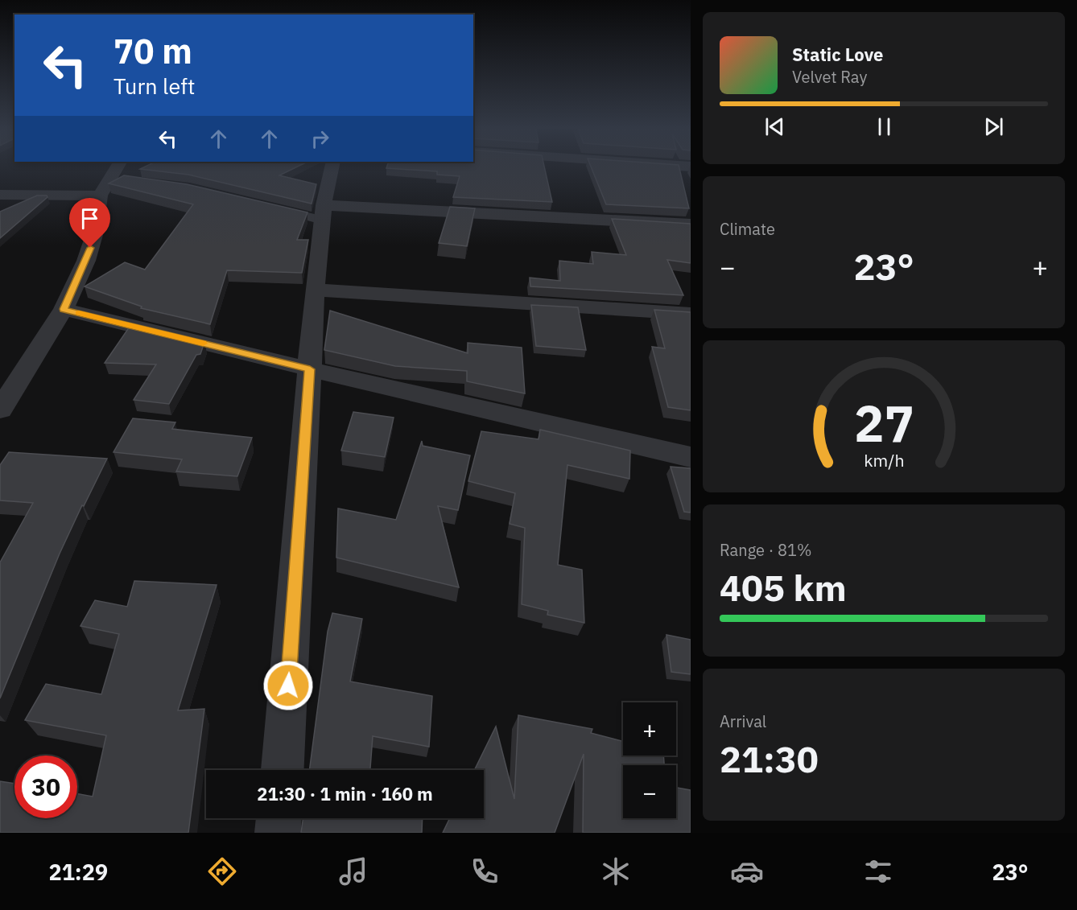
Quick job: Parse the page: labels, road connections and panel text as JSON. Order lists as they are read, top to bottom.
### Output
{
  "page": {
    "turn": ["70 m", "Turn left"],
    "song": ["Static Love", "Velvet Ray"],
    "tile": [
      "Climate",
      ["Range · 81%", "405 km"],
      ["Arrival", "21:30"]
    ],
    "heat": ["−", "23°", "+"],
    "map_buttons": ["+", "−"],
    "limit": "30",
    "trip": "21:30 · 1 min · 160 m",
    "tabs": ["21:29", "23°"],
    "gauge": ["27", "km/h"]
  }
}
